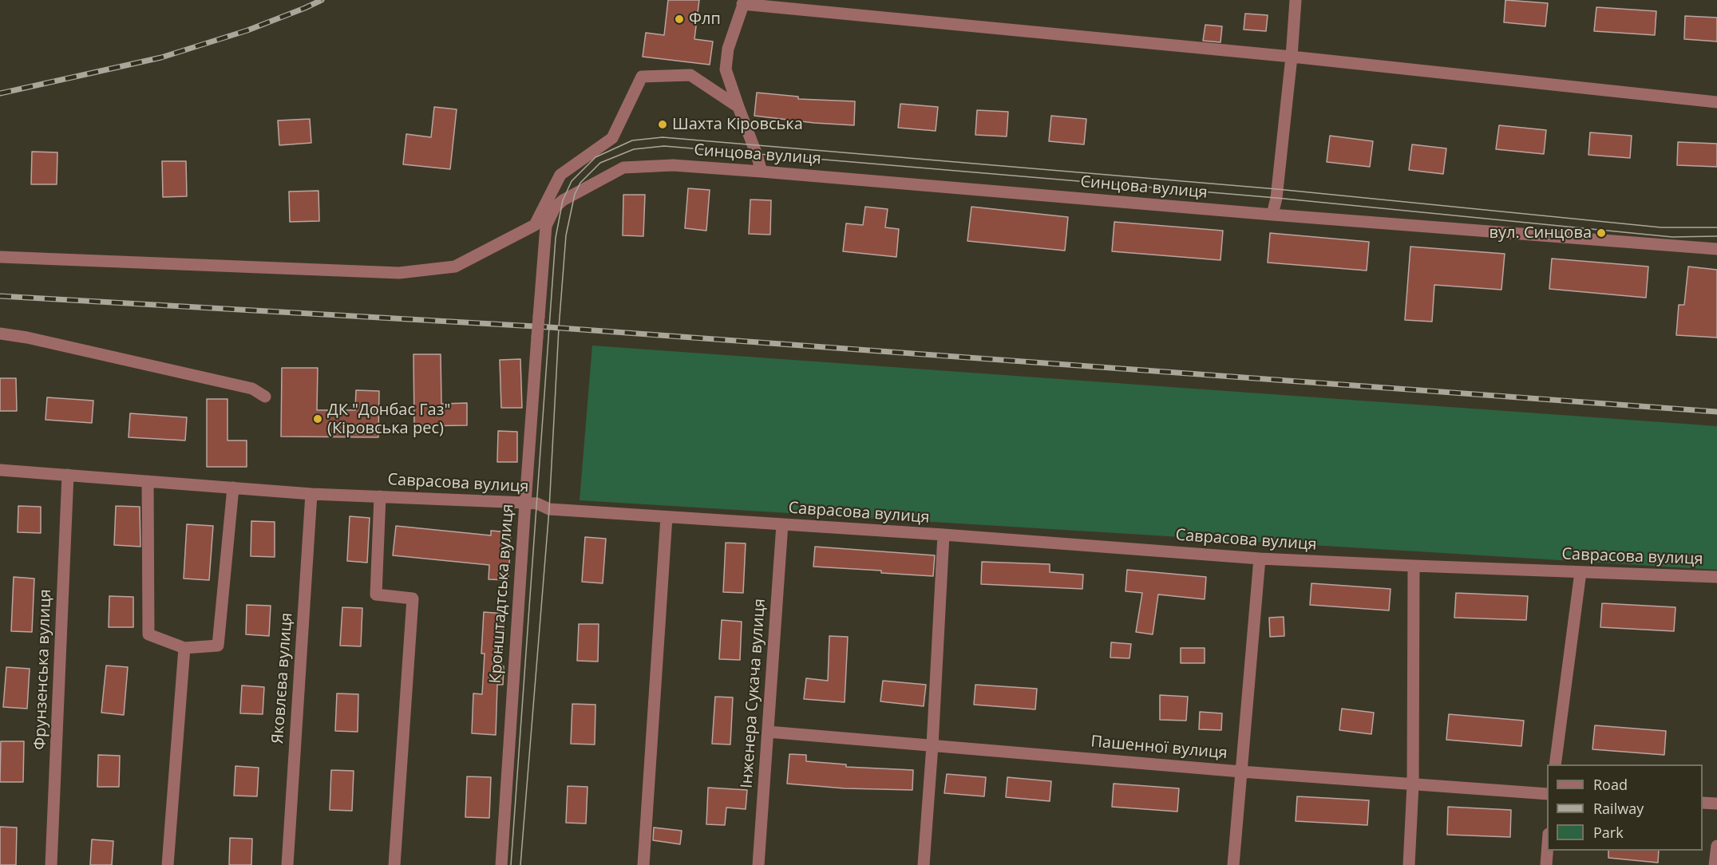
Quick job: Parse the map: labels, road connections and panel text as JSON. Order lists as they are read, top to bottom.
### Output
{
  "streets": {
    "street": [
      "Синцова вулиця",
      "Саврасова вулиця",
      "Кронштадтська вулиця",
      "Фрунзенська вулиця",
      "Яковлєва вулиця",
      "Інженера Сукача вулиця",
      "Пашенної вулиця"
    ]
  },
  "crossings": [
    ["Синцова вулиця", "Кронштадтська вулиця"],
    ["Саврасова вулиця", "Кронштадтська вулиця"],
    ["Саврасова вулиця", "Фрунзенська вулиця"],
    ["Саврасова вулиця", "Яковлєва вулиця"],
    ["Саврасова вулиця", "Інженера Сукача вулиця"],
    ["Інженера Сукача вулиця", "Пашенної вулиця"]
  ],
  "places": [
    "Флп",
    "Шахта Кіровська",
    "вул. Синцова",
    "ДК \"Донбас Газ\" (Кіровська рес)"
  ],
  "legend": ["Road", "Railway", "Park"]
}
